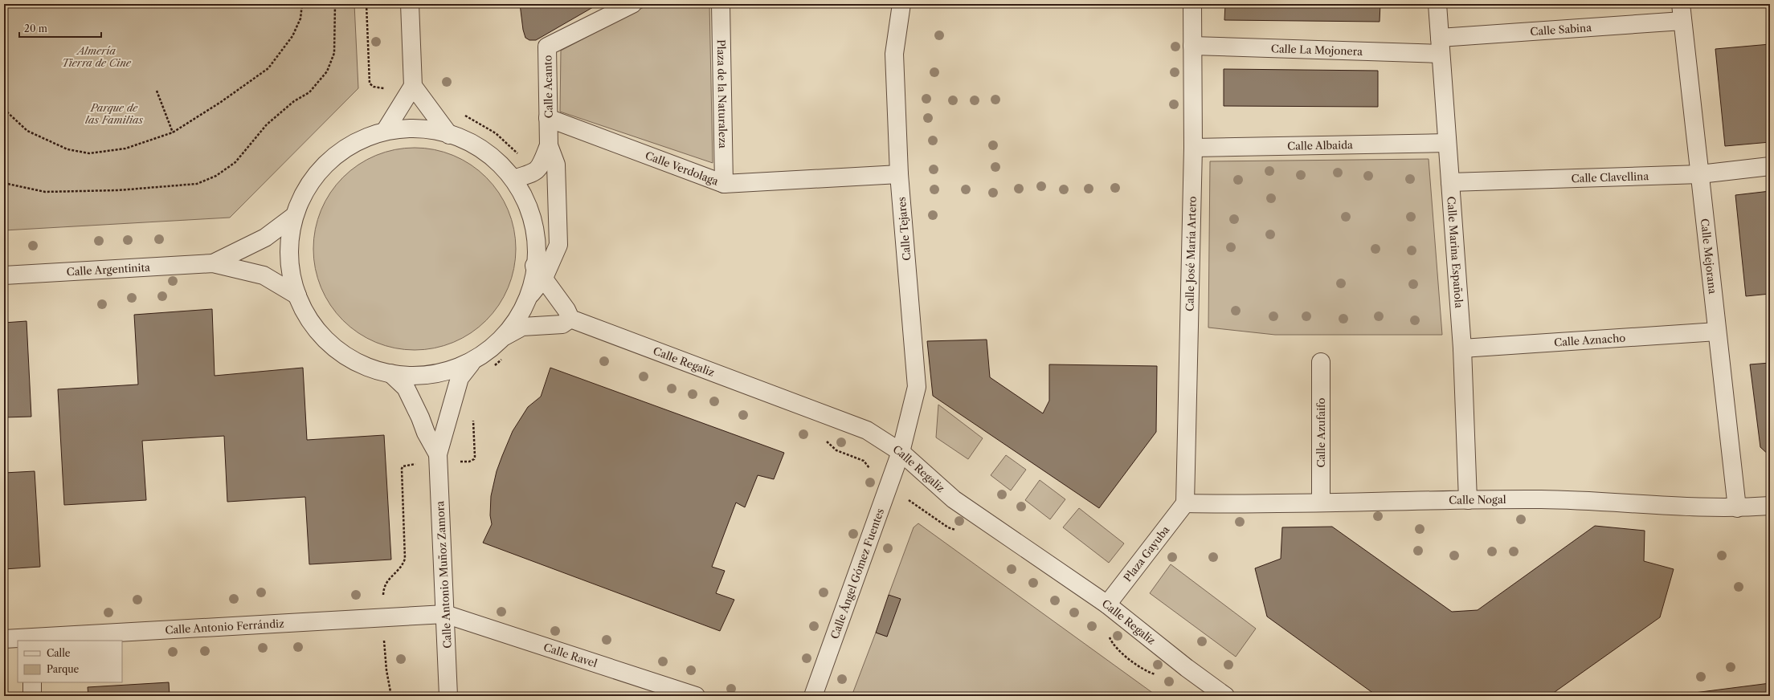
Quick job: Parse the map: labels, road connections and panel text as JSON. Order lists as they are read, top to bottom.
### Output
{
  "streets": {
    "street": [
      "Calle Sabina",
      "Calle La Mojonera",
      "Calle Acanto",
      "Plaza de la Naturaleza",
      "Calle Albaida",
      "Calle Verdolaga",
      "Calle Clavellina",
      "Calle Tejares",
      "Calle Marina Española",
      "Calle José María Artero",
      "Calle Mejorana",
      "Calle Argentinita",
      "Calle Aznacho",
      "Calle Regaliz",
      "Calle Azufaifo",
      "Calle Nogal",
      "Plaza Gayuba",
      "Calle Ángel Gómez Fuentes",
      "Calle Antonio Muñoz Zamora",
      "Calle Antonio Ferrándiz",
      "Calle Ravel"
    ]
  },
  "crossings": [
    ["Calle Sabina", "Calle La Mojonera"],
    ["Calle Sabina", "Calle Marina Española"],
    ["Calle Sabina", "Calle Mejorana"],
    ["Calle La Mojonera", "Calle Marina Española"],
    ["Calle La Mojonera", "Calle José María Artero"],
    ["Calle Acanto", "Calle Verdolaga"],
    ["Plaza de la Naturaleza", "Calle Verdolaga"],
    ["Calle Albaida", "Calle Marina Española"],
    ["Calle Albaida", "Calle José María Artero"],
    ["Calle Verdolaga", "Calle Tejares"],
    ["Calle Clavellina", "Calle Marina Española"],
    ["Calle Clavellina", "Calle Mejorana"],
    ["Calle Tejares", "Calle Regaliz"],
    ["Calle Tejares", "Calle Ángel Gómez Fuentes"],
    ["Calle Marina Española", "Calle Aznacho"],
    ["Calle Marina Española", "Calle Nogal"],
    ["Calle José María Artero", "Calle Nogal"],
    ["Calle José María Artero", "Plaza Gayuba"],
    ["Calle Mejorana", "Calle Aznacho"],
    ["Calle Mejorana", "Calle Nogal"],
    ["Calle Regaliz", "Plaza Gayuba"],
    ["Calle Regaliz", "Calle Ángel Gómez Fuentes"],
    ["Calle Azufaifo", "Calle Nogal"],
    ["Calle Nogal", "Plaza Gayuba"],
    ["Calle Antonio Muñoz Zamora", "Calle Antonio Ferrándiz"],
    ["Calle Antonio Muñoz Zamora", "Calle Ravel"],
    ["Calle Antonio Ferrándiz", "Calle Ravel"]
  ],
  "parks": ["Almería Tierra de Cine", "Parque de las Familias"],
  "legend": ["Calle", "Parque"],
  "scale_bar": "20 m"
}
